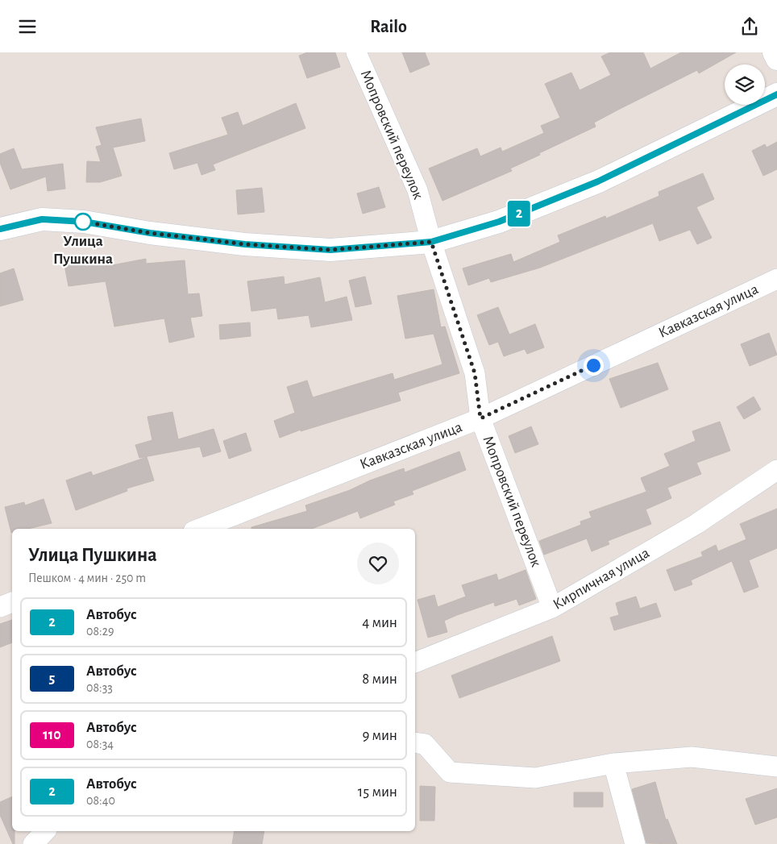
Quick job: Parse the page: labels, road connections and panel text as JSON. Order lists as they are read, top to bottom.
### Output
{
  "streets": {
    "street": ["Мопровский переулок", "Кавказская улица", "Кирпичная улица"]
  },
  "crossings": [
    ["Мопровский переулок", "Кавказская улица"],
    ["Мопровский переулок", "Кирпичная улица"]
  ],
  "places": ["Улица Пушкина"],
  "lines": ["bus line 2"],
  "page": {
    "header": "Railo",
    "on_map": "2",
    "heading": ["Улица Пушкина", "Пешком · 4 мин · 250 m"],
    "list": [
      {
        "mark": "2",
        "name": "Автобус",
        "note": "08:29",
        "value": "4 мин"
      },
      {
        "mark": "5",
        "name": "Автобус",
        "note": "08:33",
        "value": "8 мин"
      },
      {
        "mark": "110",
        "name": "Автобус",
        "note": "08:34",
        "value": "9 мин"
      },
      {
        "mark": "2",
        "name": "Автобус",
        "note": "08:40",
        "value": "15 мин"
      }
    ]
  }
}
